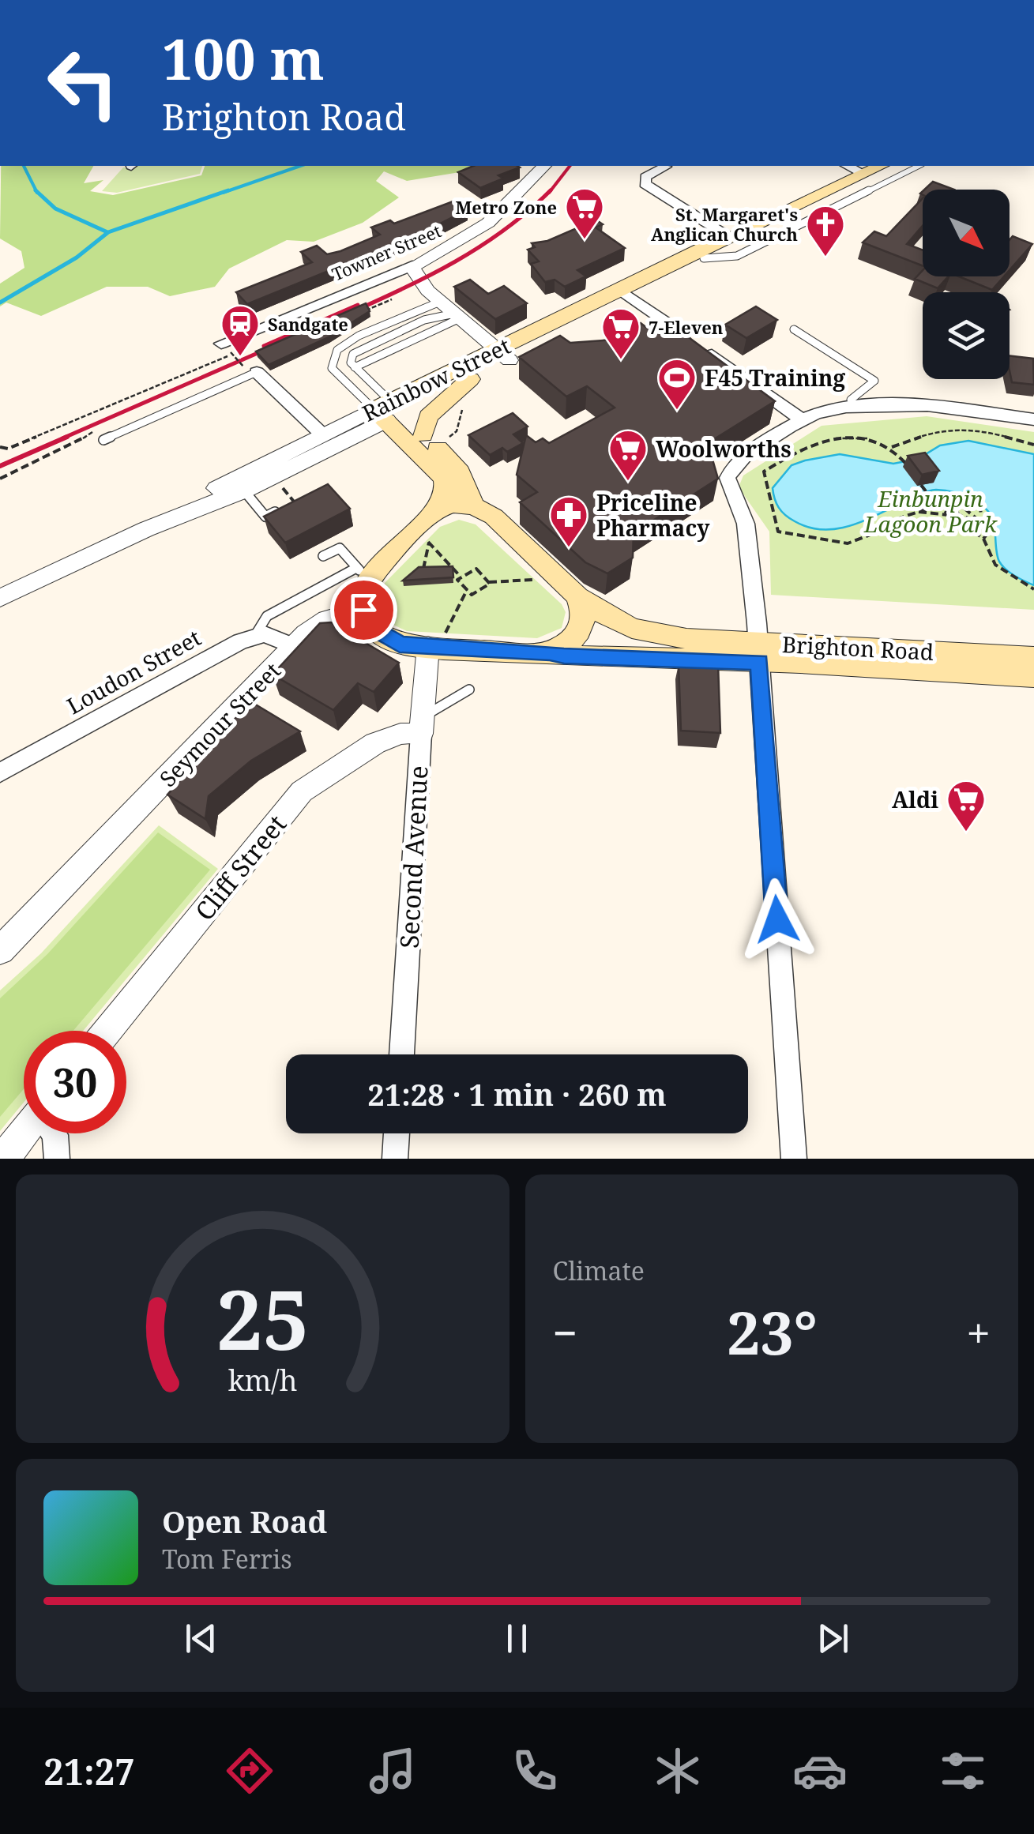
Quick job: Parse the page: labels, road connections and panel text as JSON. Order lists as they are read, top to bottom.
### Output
{
  "streets": {
    "main road": ["Rainbow Street", "Brighton Road"],
    "street": [
      "Towner Street",
      "Loudon Street",
      "Seymour Street",
      "Second Avenue",
      "Cliff Street"
    ]
  },
  "crossings": [
    ["Brighton Road", "Seymour Street"],
    ["Brighton Road", "Second Avenue"],
    ["Second Avenue", "Cliff Street"]
  ],
  "parks": ["Einbunpin Lagoon Park"],
  "places": {
    "supermarket": [
      "Metro Zone",
      "7-Eleven",
      "Woolworths",
      "Aldi"
    ],
    "church": ["St. Margaret's Anglican Church"],
    "station": ["Sandgate"],
    "sports": ["F45 Training"],
    "pharmacy": ["Priceline Pharmacy"]
  },
  "north": "bottom right",
  "page": {
    "turn": ["100 m", "Brighton Road"],
    "limit": "30",
    "trip": "21:28 · 1 min · 260 m",
    "tile": "Climate",
    "heat": ["−", "23°", "+"],
    "song": ["Open Road", "Tom Ferris"],
    "tabs": "21:27",
    "gauge": ["25", "km/h"]
  }
}
